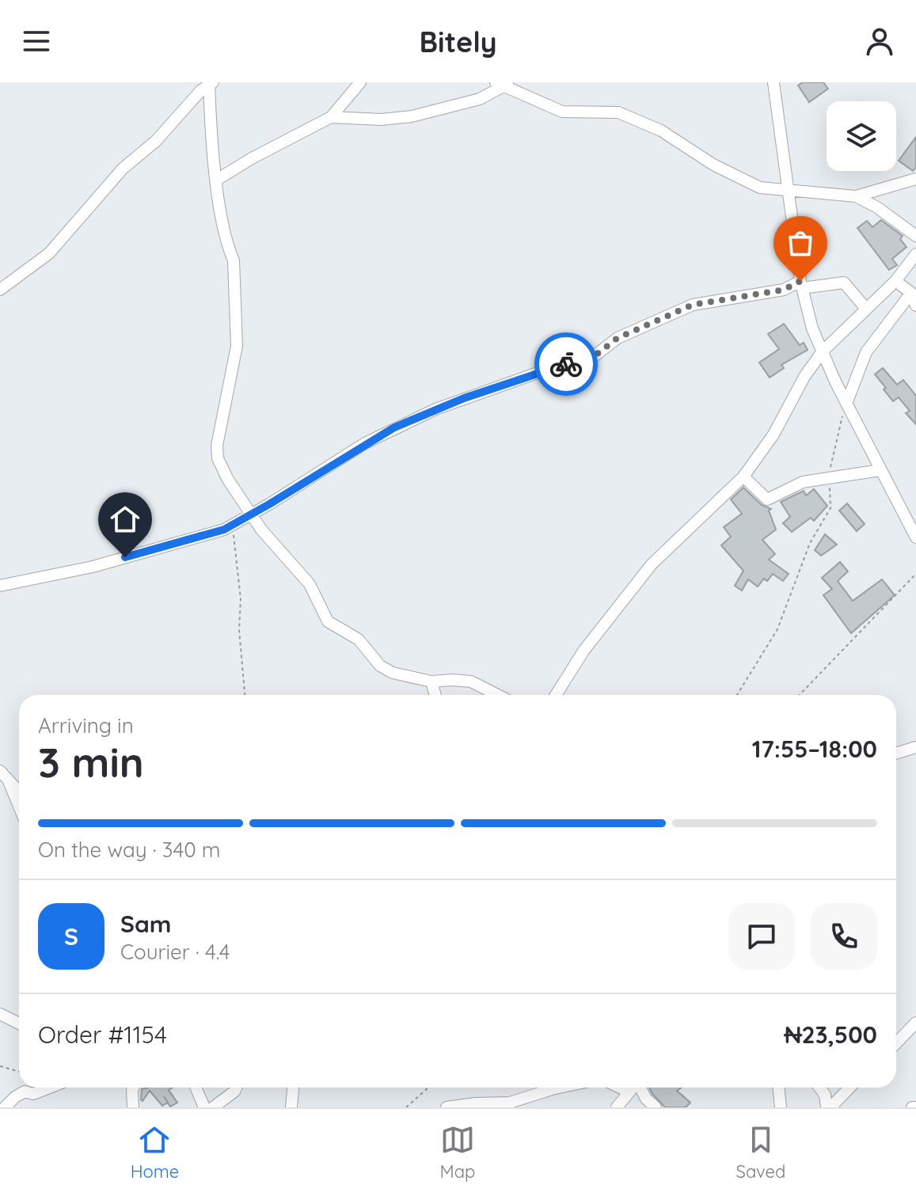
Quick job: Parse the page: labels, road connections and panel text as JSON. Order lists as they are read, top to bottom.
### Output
{
  "page": {
    "header": "Bitely",
    "heading": ["3 min", "Arriving in", "17:55–18:00"],
    "panel": [
      "Sam",
      "Courier · 4.4",
      "Order #1154",
      "₦23,500"
    ],
    "bar": "On the way · 340 m",
    "round": "S",
    "tabs": ["Home", "Map", "Saved"]
  }
}
